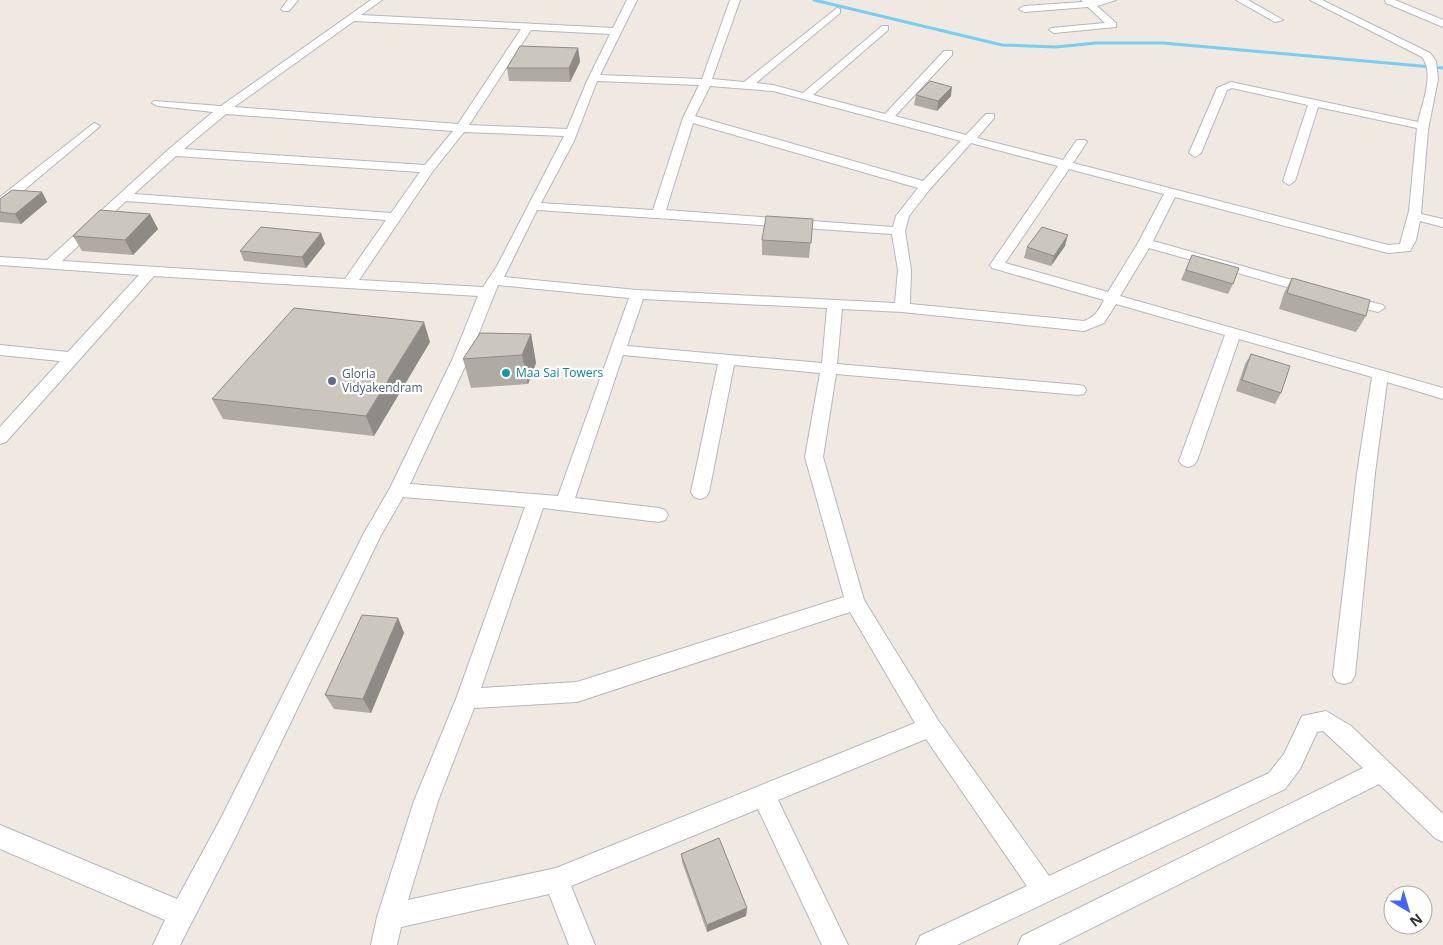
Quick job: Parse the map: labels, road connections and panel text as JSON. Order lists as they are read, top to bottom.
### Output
{
  "places": ["Maa Sai Towers", "Gloria Vidyakendram"],
  "north": "bottom right"
}
